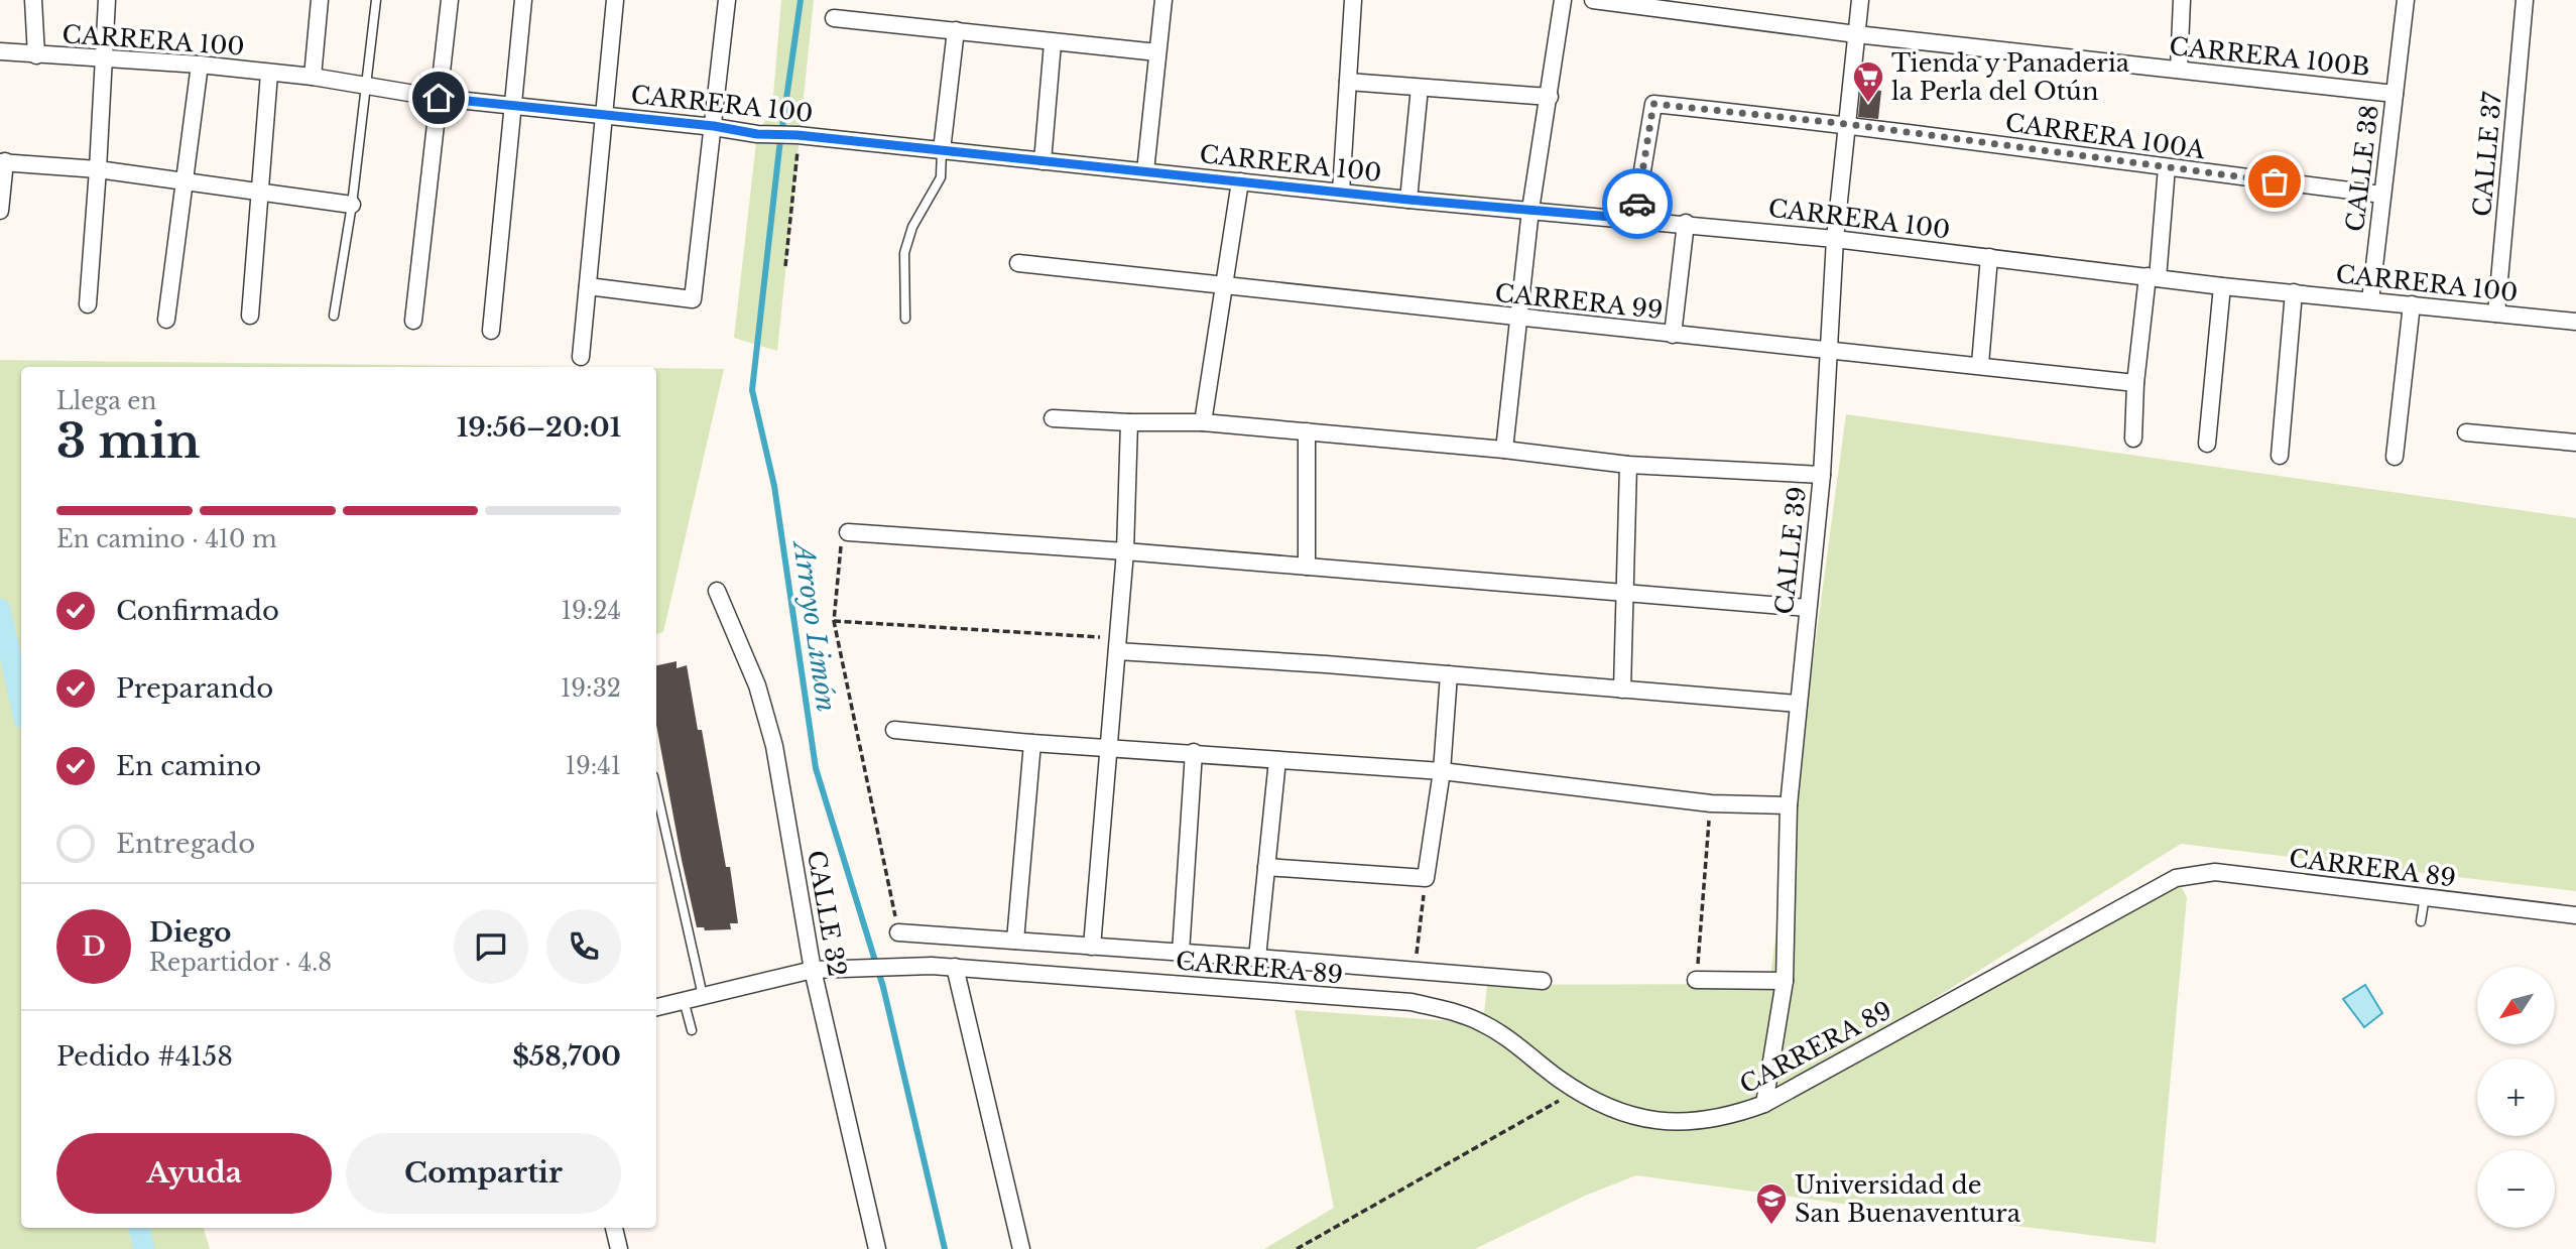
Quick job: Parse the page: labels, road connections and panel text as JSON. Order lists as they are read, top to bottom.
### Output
{
  "streets": {
    "street": [
      "CARRERA 100",
      "CARRERA 100B",
      "CARRERA 100A",
      "CALLE 37",
      "CALLE 38",
      "CARRERA 99",
      "CALLE 39",
      "CARRERA 89",
      "CALLE 32"
    ]
  },
  "crossings": [
    ["CARRERA 100", "CARRERA 100A"],
    ["CARRERA 100", "CALLE 37"],
    ["CARRERA 100", "CALLE 38"],
    ["CARRERA 100", "CALLE 39"],
    ["CARRERA 100B", "CALLE 38"],
    ["CARRERA 100B", "CALLE 39"],
    ["CARRERA 100A", "CALLE 38"],
    ["CARRERA 100A", "CALLE 39"],
    ["CARRERA 99", "CALLE 39"],
    ["CALLE 39", "CARRERA 89"],
    ["CARRERA 89", "CALLE 32"]
  ],
  "water": ["Arroyo Limón"],
  "places": {
    "supermarket": ["Tienda y Panaderia la Perla del Otún"],
    "school or university": ["Universidad de San Buenaventura"]
  },
  "north": "bottom left",
  "page": {
    "heading": ["3 min", "Llega en", "19:56–20:01"],
    "panel": [
      "Diego",
      "Repartidor · 4.8",
      "Pedido #4158",
      "$58,700"
    ],
    "bar": "En camino · 410 m",
    "list": [
      ["Confirmado", "19:24"],
      ["Preparando", "19:32"],
      ["En camino", "19:41"],
      "Entregado"
    ],
    "round": "D",
    "map_buttons": ["+", "−"],
    "buttons": ["Ayuda", "Compartir"]
  }
}
